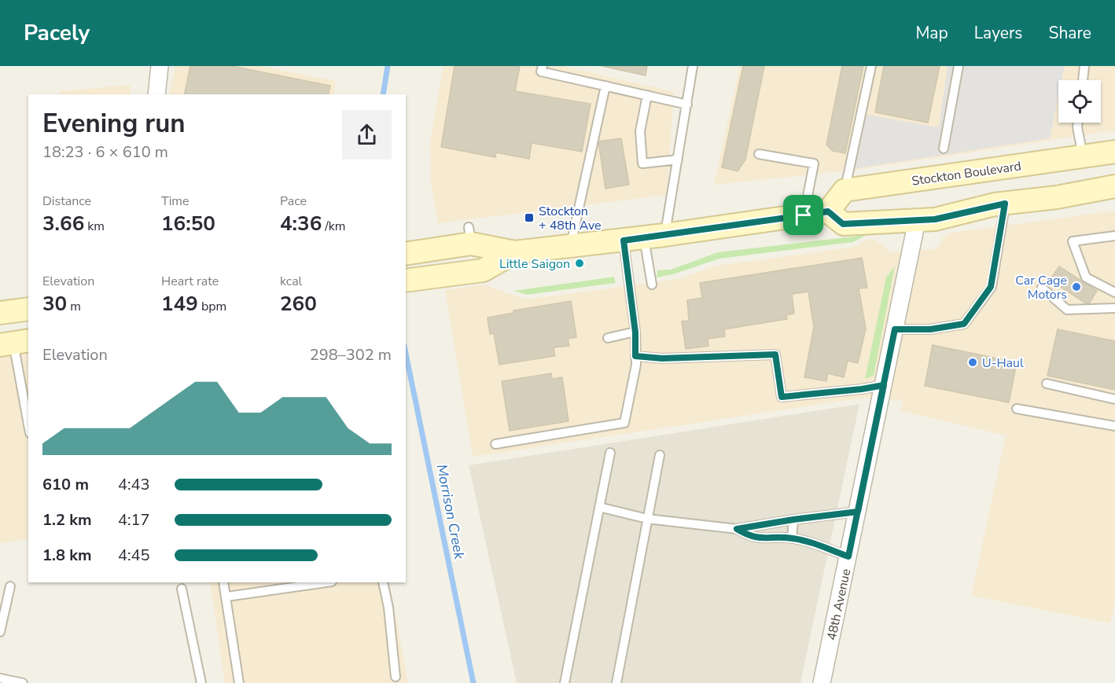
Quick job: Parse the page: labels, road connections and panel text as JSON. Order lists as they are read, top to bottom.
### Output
{
  "streets": {
    "main road": ["Stockton Boulevard"],
    "street": ["48th Avenue"]
  },
  "water": ["Morrison Creek"],
  "places": {
    "transit": ["Stockton + 48th Ave"],
    "other": ["Little Saigon", "Car Cage Motors", "U-Haul"]
  },
  "page": {
    "header": "Pacely",
    "nav": ["Map", "Layers", "Share"],
    "heading": ["Evening run", "18:23 · 6 × 610 m"],
    "stats": [
      ["Distance", "3.66 km"],
      ["Time", "16:50"],
      ["Pace", "4:36 /km"],
      ["Elevation", "30 m"],
      ["Heart rate", "149 bpm"],
      ["kcal", "260"]
    ],
    "chart": ["Elevation", "298–302 m"],
    "list": [
      {
        "name": "610 m",
        "note": "4:43"
      },
      {
        "name": "1.2 km",
        "note": "4:17"
      },
      {
        "name": "1.8 km",
        "note": "4:45"
      }
    ]
  }
}
